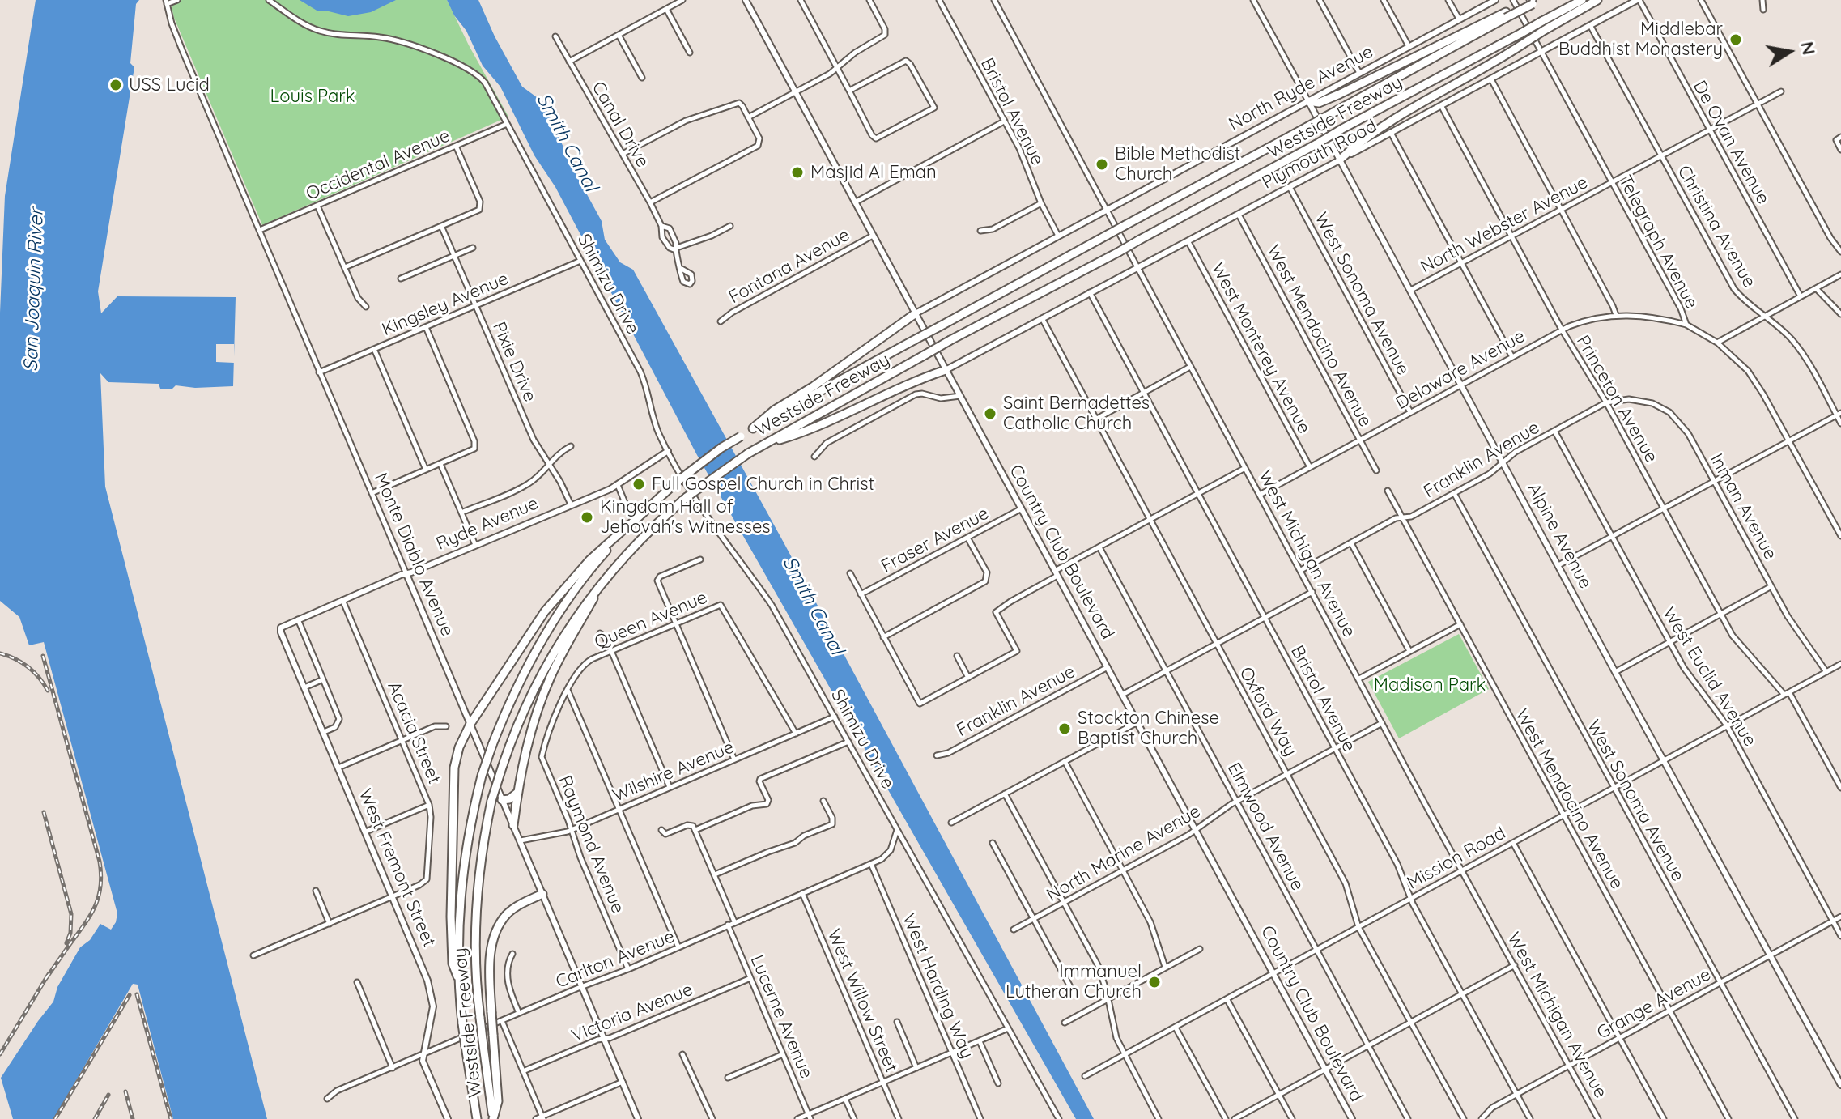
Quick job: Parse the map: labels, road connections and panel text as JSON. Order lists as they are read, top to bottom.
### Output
{
  "streets": {
    "highway": ["Westside Freeway"],
    "street": [
      "North Ryde Avenue",
      "Bristol Avenue",
      "Canal Drive",
      "De Ovan Avenue",
      "Plymouth Road",
      "Occidental Avenue",
      "North Webster Avenue",
      "Christina Avenue",
      "Telegraph Avenue",
      "Fontana Avenue",
      "Shimizu Drive",
      "West Sonoma Avenue",
      "Kingsley Avenue",
      "West Mendocino Avenue",
      "West Monterey Avenue",
      "Pixie Drive",
      "Delaware Avenue",
      "Princeton Avenue",
      "Franklin Avenue",
      "Inman Avenue",
      "Ryde Avenue",
      "Alpine Avenue",
      "Fraser Avenue",
      "Country Club Boulevard",
      "West Michigan Avenue",
      "Monte Diablo Avenue",
      "Queen Avenue",
      "West Euclid Avenue",
      "Oxford Way",
      "Acacia Street",
      "Wilshire Avenue",
      "Elmwood Avenue",
      "Raymond Avenue",
      "North Marine Avenue",
      "Mission Road",
      "West Fremont Street",
      "Carlton Avenue",
      "West Harding Way",
      "West Willow Street",
      "Grange Avenue",
      "Victoria Avenue",
      "Lucerne Avenue"
    ]
  },
  "crossings": [
    ["North Ryde Avenue", "Bristol Avenue"],
    ["North Ryde Avenue", "Alpine Avenue"],
    ["North Ryde Avenue", "Country Club Boulevard"],
    ["North Ryde Avenue", "West Michigan Avenue"],
    ["Bristol Avenue", "Plymouth Road"],
    ["Bristol Avenue", "North Marine Avenue"],
    ["Bristol Avenue", "Mission Road"],
    ["Bristol Avenue", "Grange Avenue"],
    ["De Ovan Avenue", "Plymouth Road"],
    ["De Ovan Avenue", "North Webster Avenue"],
    ["Plymouth Road", "Christina Avenue"],
    ["Plymouth Road", "Telegraph Avenue"],
    ["Plymouth Road", "West Sonoma Avenue"],
    ["Plymouth Road", "West Mendocino Avenue"],
    ["Plymouth Road", "West Monterey Avenue"],
    ["Plymouth Road", "Princeton Avenue"],
    ["Plymouth Road", "Alpine Avenue"],
    ["Plymouth Road", "Country Club Boulevard"],
    ["Plymouth Road", "West Michigan Avenue"],
    ["Plymouth Road", "Oxford Way"],
    ["Occidental Avenue", "Shimizu Drive"],
    ["Occidental Avenue", "Monte Diablo Avenue"],
    ["North Webster Avenue", "Christina Avenue"],
    ["North Webster Avenue", "Telegraph Avenue"],
    ["North Webster Avenue", "Princeton Avenue"],
    ["North Webster Avenue", "Alpine Avenue"],
    ["Telegraph Avenue", "Delaware Avenue"],
    ["Fontana Avenue", "Country Club Boulevard"],
    ["Shimizu Drive", "Kingsley Avenue"],
    ["Shimizu Drive", "Ryde Avenue"],
    ["Shimizu Drive", "Wilshire Avenue"],
    ["Shimizu Drive", "Carlton Avenue"],
    ["West Sonoma Avenue", "Delaware Avenue"],
    ["West Sonoma Avenue", "Franklin Avenue"],
    ["West Sonoma Avenue", "Mission Road"],
    ["West Sonoma Avenue", "Grange Avenue"],
    ["Kingsley Avenue", "Pixie Drive"],
    ["Kingsley Avenue", "Monte Diablo Avenue"],
    ["West Mendocino Avenue", "Delaware Avenue"],
    ["West Mendocino Avenue", "Franklin Avenue"],
    ["West Mendocino Avenue", "Mission Road"],
    ["West Mendocino Avenue", "Grange Avenue"],
    ["West Monterey Avenue", "Delaware Avenue"],
    ["Pixie Drive", "Ryde Avenue"],
    ["Delaware Avenue", "Princeton Avenue"],
    ["Delaware Avenue", "Alpine Avenue"],
    ["Delaware Avenue", "West Michigan Avenue"],
    ["Princeton Avenue", "Franklin Avenue"],
    ["Princeton Avenue", "Inman Avenue"],
    ["Princeton Avenue", "Mission Road"],
    ["Franklin Avenue", "Inman Avenue"],
    ["Franklin Avenue", "Alpine Avenue"],
    ["Franklin Avenue", "Country Club Boulevard"],
    ["Franklin Avenue", "West Michigan Avenue"],
    ["Franklin Avenue", "West Euclid Avenue"],
    ["Inman Avenue", "Mission Road"],
    ["Ryde Avenue", "Monte Diablo Avenue"],
    ["Ryde Avenue", "Acacia Street"],
    ["Ryde Avenue", "West Fremont Street"],
    ["Alpine Avenue", "Mission Road"],
    ["Alpine Avenue", "Grange Avenue"],
    ["Fraser Avenue", "Country Club Boulevard"],
    ["Country Club Boulevard", "North Marine Avenue"],
    ["Country Club Boulevard", "Mission Road"],
    ["West Michigan Avenue", "North Marine Avenue"],
    ["West Michigan Avenue", "Mission Road"],
    ["West Michigan Avenue", "Grange Avenue"],
    ["Monte Diablo Avenue", "Wilshire Avenue"],
    ["Monte Diablo Avenue", "Carlton Avenue"],
    ["Monte Diablo Avenue", "Victoria Avenue"],
    ["Queen Avenue", "Wilshire Avenue"],
    ["Queen Avenue", "Raymond Avenue"],
    ["West Euclid Avenue", "Mission Road"],
    ["West Euclid Avenue", "Grange Avenue"],
    ["Oxford Way", "North Marine Avenue"],
    ["Oxford Way", "Mission Road"],
    ["Acacia Street", "West Fremont Street"],
    ["Wilshire Avenue", "Raymond Avenue"],
    ["Elmwood Avenue", "North Marine Avenue"],
    ["Elmwood Avenue", "Mission Road"],
    ["Raymond Avenue", "Carlton Avenue"],
    ["West Fremont Street", "Carlton Avenue"],
    ["Carlton Avenue", "West Harding Way"],
    ["Carlton Avenue", "West Willow Street"],
    ["Carlton Avenue", "Lucerne Avenue"],
    ["Victoria Avenue", "Lucerne Avenue"]
  ],
  "water": ["Smith Canal", "San Joaquin River"],
  "parks": ["Louis Park", "Madison Park"],
  "places": [
    "Middlebar Buddhist Monastery",
    "USS Lucid",
    "Bible Methodist Church",
    "Masjid Al Eman",
    "Saint Bernadettes Catholic Church",
    "Full Gospel Church in Christ",
    "Kingdom Hall of Jehovah's Witnesses",
    "Stockton Chinese Baptist Church",
    "Immanuel Lutheran Church"
  ],
  "north": "right"
}
